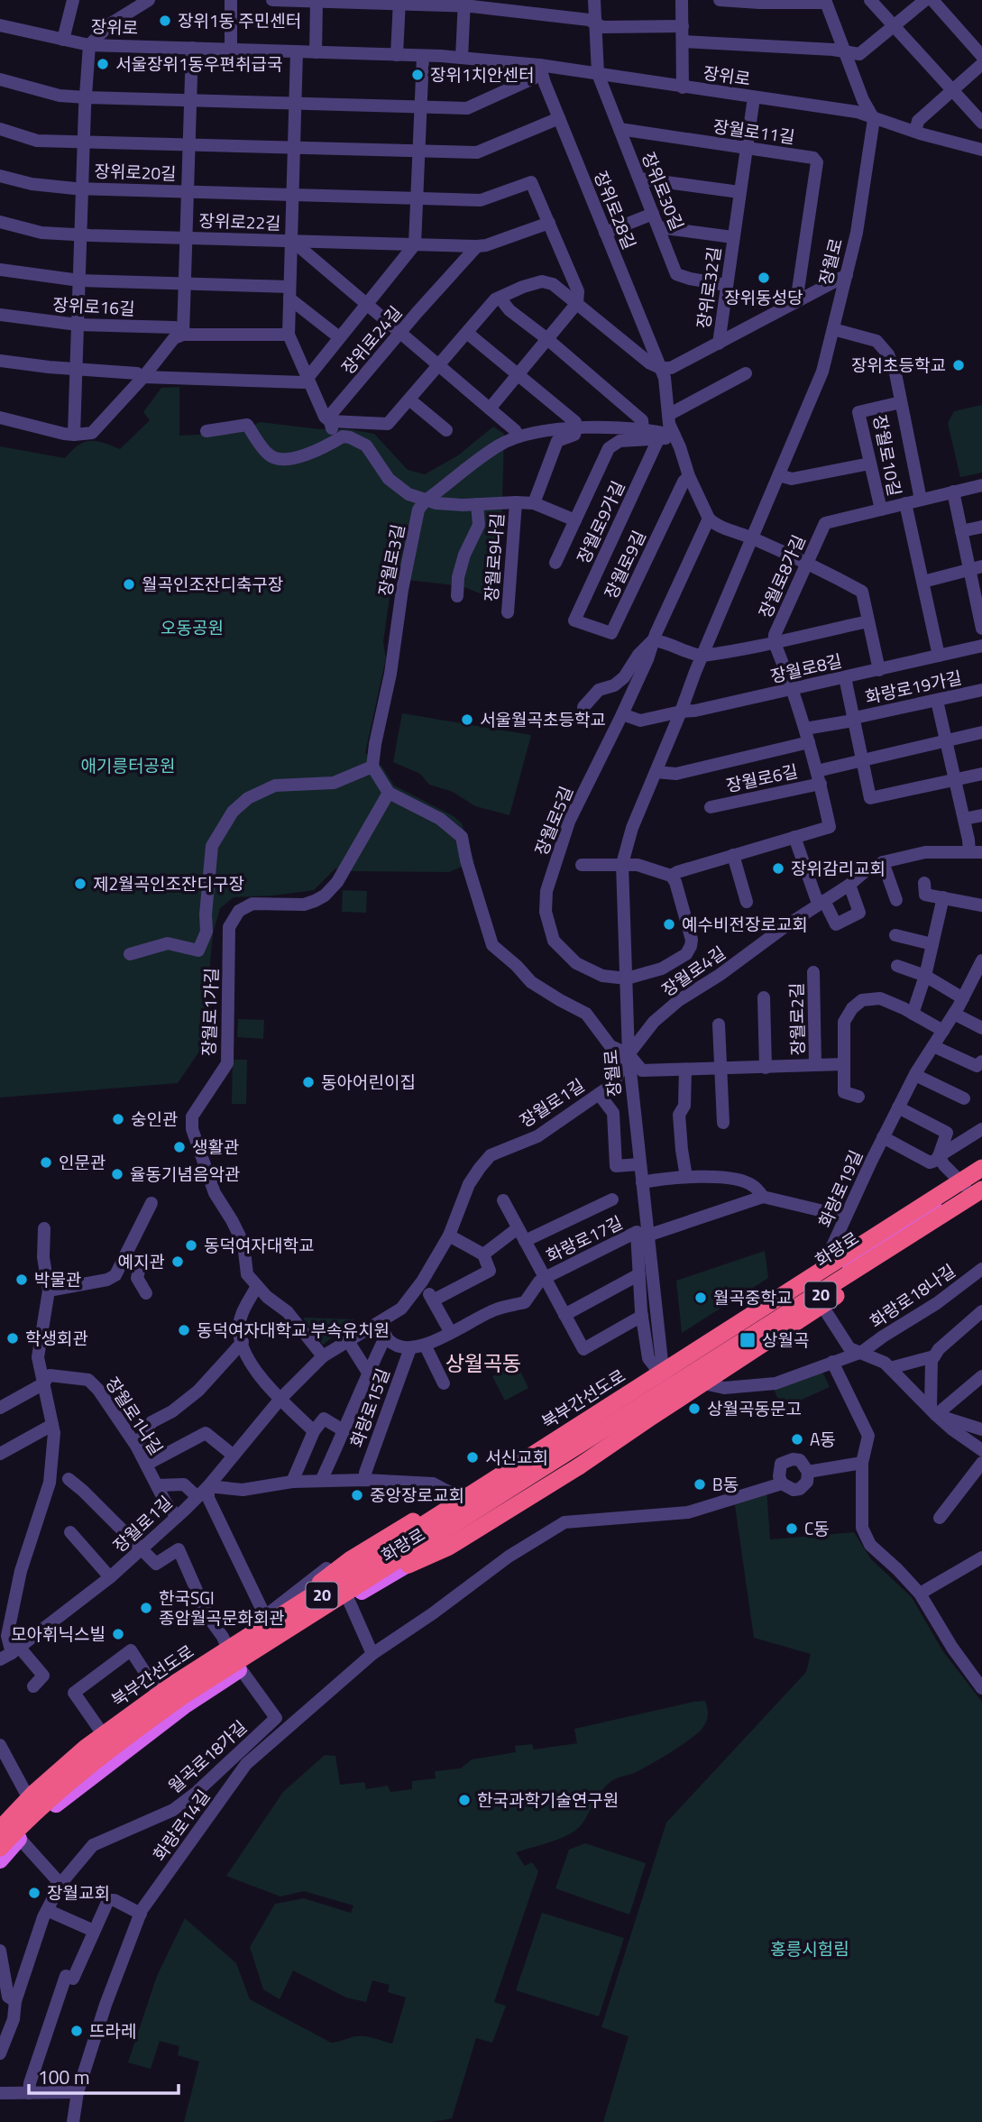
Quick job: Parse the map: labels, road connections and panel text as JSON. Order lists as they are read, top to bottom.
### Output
{
  "streets": {
    "highway": ["북부간선도로"],
    "main road": ["장월로", "화랑로", "20"],
    "street": [
      "장위로",
      "장월로11길",
      "장위로20길",
      "장위로30길",
      "장위로28길",
      "장위로22길",
      "장위로32길",
      "장위로16길",
      "장위로24길",
      "장월로10길",
      "장월로9가길",
      "장월로9나길",
      "장월로3길",
      "장월로9길",
      "장월로8가길",
      "장월로8길",
      "화랑로19가길",
      "장월로6길",
      "장월로5길",
      "장월로4길",
      "장월로1가길",
      "장월로2길",
      "장월로1길",
      "화랑로19길",
      "화랑로17길",
      "화랑로18나길",
      "화랑로15길",
      "장월로1나길",
      "월곡로18가길",
      "화랑로14길"
    ]
  },
  "crossings": [
    ["장위로", "장위로20길"],
    ["장위로", "장위로30길"],
    ["장위로", "장위로28길"],
    ["장위로", "장위로22길"],
    ["장위로", "장월로"],
    ["장위로", "장위로32길"],
    ["장월로11길", "장위로30길"],
    ["장월로11길", "장위로32길"],
    ["장위로20길", "장위로22길"],
    ["장위로20길", "장위로16길"],
    ["장위로30길", "장위로32길"],
    ["장위로22길", "장위로16길"],
    ["장위로22길", "장위로24길"],
    ["장월로", "장월로10길"],
    ["장월로", "장월로8길"],
    ["장월로", "장월로5길"],
    ["장월로", "장월로4길"],
    ["장월로", "장월로2길"],
    ["장월로", "장월로1길"],
    ["장월로", "화랑로17길"],
    ["장월로", "화랑로"],
    ["장월로10길", "장월로8가길"],
    ["장월로9가길", "장월로9나길"],
    ["장월로9가길", "장월로9길"],
    ["장월로8가길", "장월로8길"],
    ["장월로8가길", "장월로6길"],
    ["장월로8길", "화랑로19가길"],
    ["장월로8길", "장월로6길"],
    ["화랑로19가길", "장월로6길"],
    ["화랑로19가길", "장월로4길"],
    ["장월로4길", "장월로2길"],
    ["장월로4길", "장월로1길"],
    ["장월로2길", "장월로1길"],
    ["장월로1길", "장월로1나길"],
    ["화랑로19길", "화랑로"],
    ["화랑로17길", "화랑로"],
    ["화랑로", "화랑로18나길"],
    ["화랑로", "북부간선도로"],
    ["화랑로", "월곡로18가길"]
  ],
  "districts": ["상월곡동"],
  "parks": ["오동공원", "애기릉터공원", "홍릉시험림"],
  "places": {
    "other": [
      "장위1동 주민센터",
      "서울장위1동우편취급국",
      "장위1치안센터",
      "장위동성당",
      "장위초등학교",
      "월곡인조잔디축구장",
      "서울월곡초등학교",
      "장위감리교회",
      "제2월곡인조잔디구장",
      "예수비전장로교회",
      "동아어린이집",
      "숭인관",
      "생활관",
      "인문관",
      "율동기념음악관",
      "동덕여자대학교",
      "예지관",
      "박물관",
      "월곡중학교",
      "동덕여자대학교 부속유치원",
      "학생회관",
      "상월곡동문고",
      "A동",
      "서신교회",
      "B동",
      "중앙장로교회",
      "C동",
      "한국SGI 종암월곡문화회관",
      "모아휘닉스빌",
      "한국과학기술연구원",
      "장월교회",
      "뜨라레"
    ],
    "transit": ["상월곡"]
  },
  "scale_bar": "100 m"
}
